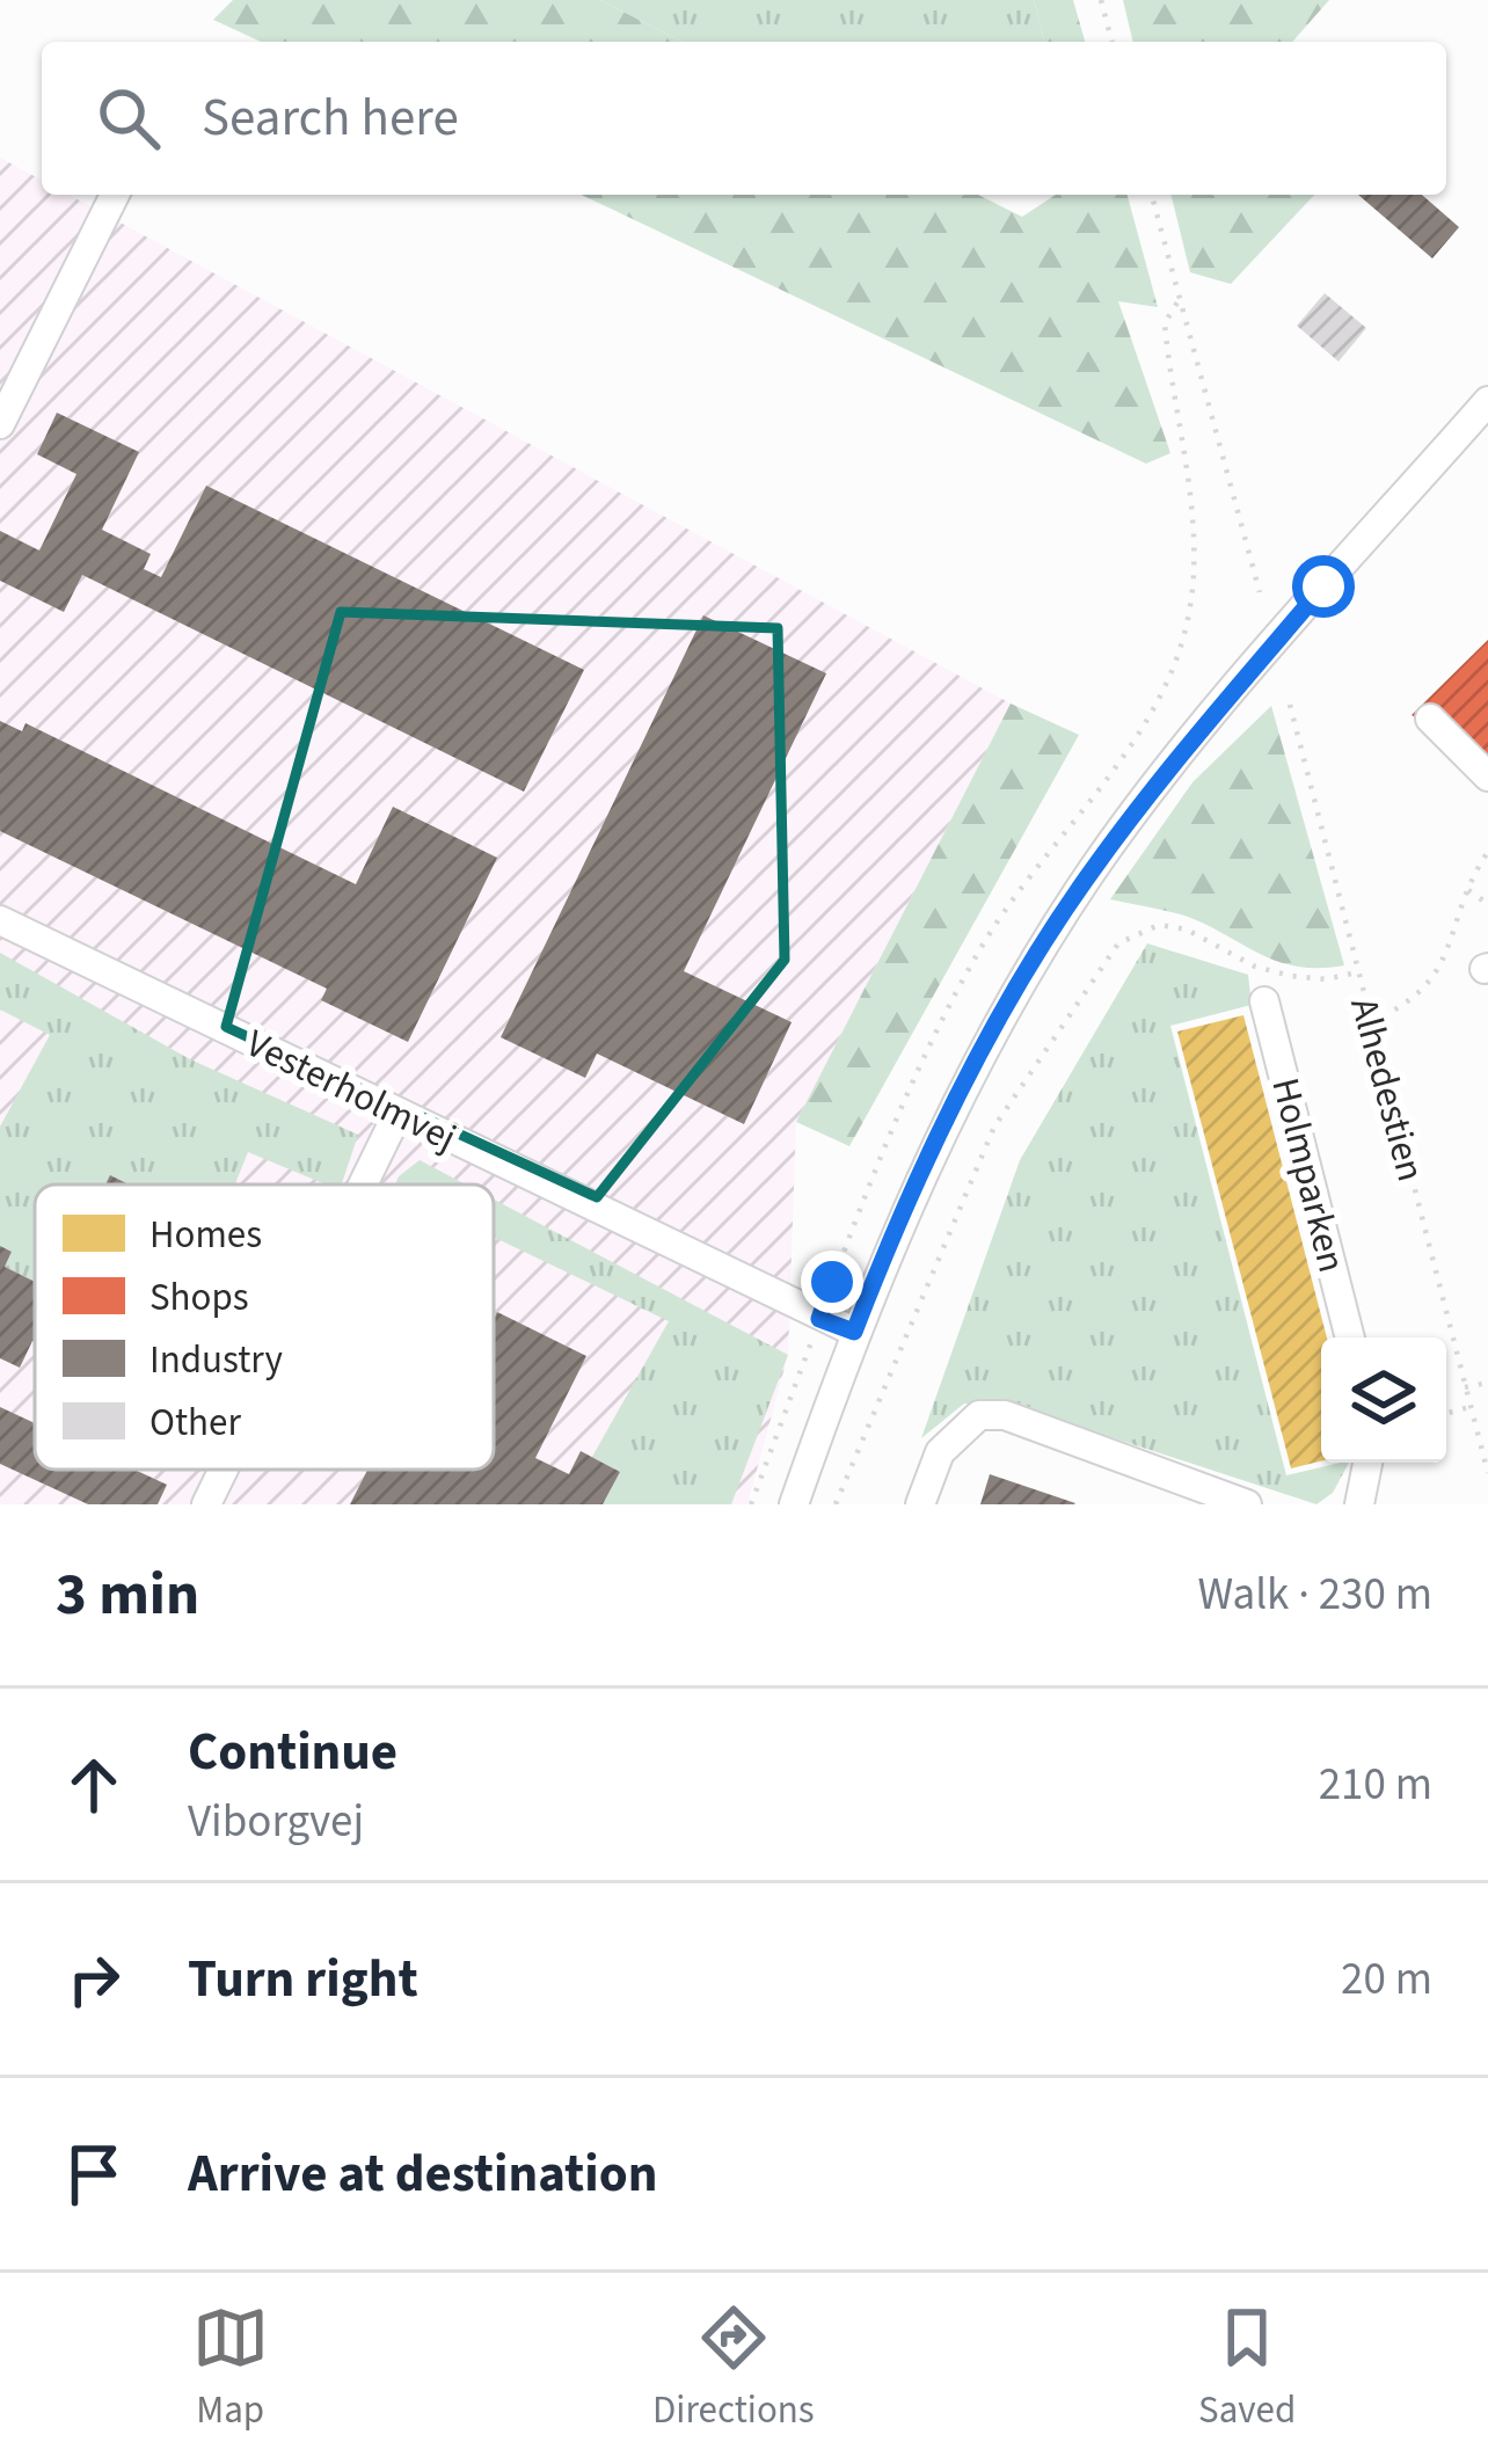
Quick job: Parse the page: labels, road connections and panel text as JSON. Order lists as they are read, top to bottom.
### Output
{
  "streets": {
    "street": ["Vesterholmvej", "Holmparken"],
    "path": ["Alhedestien"]
  },
  "legend": [
    "Homes",
    "Shops",
    "Industry",
    "Other"
  ],
  "page": {
    "search": "Search here",
    "heading": ["3 min", "Walk · 230 m"],
    "list": [
      ["Continue", "Viborgvej", "210 m"],
      ["Turn right", "20 m"],
      "Arrive at destination"
    ],
    "nav": ["Map", "Directions", "Saved"]
  }
}
